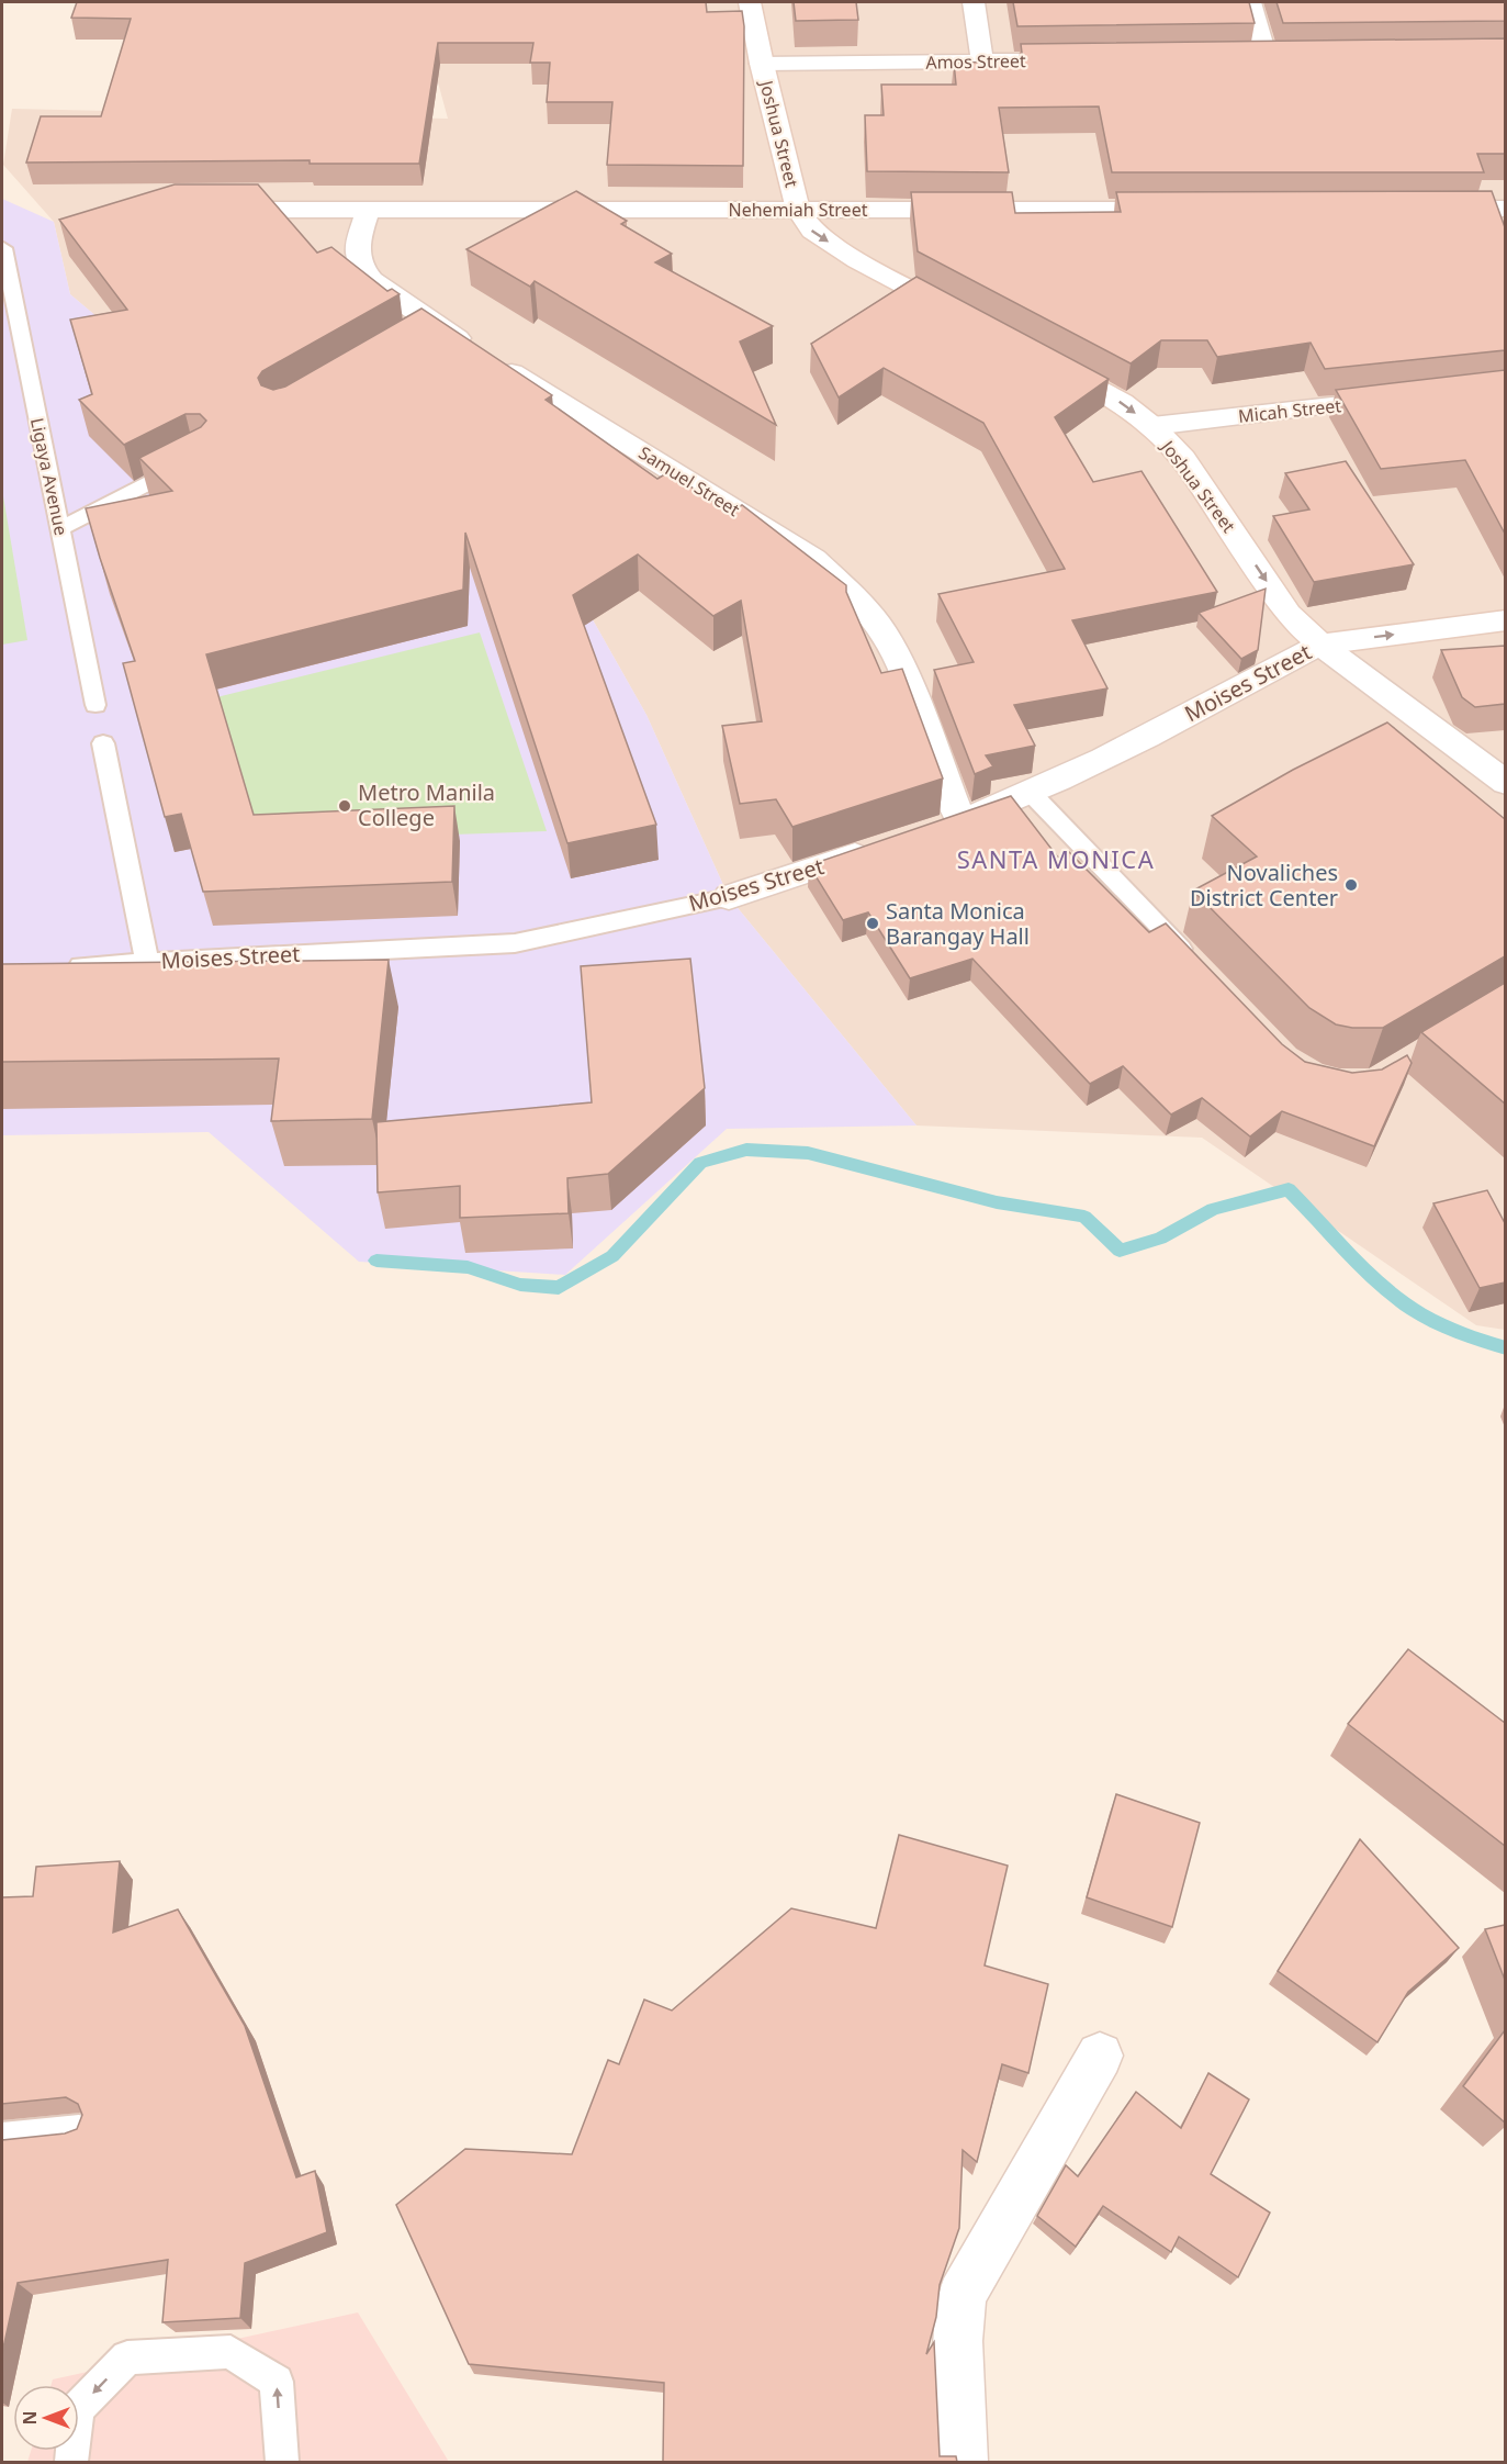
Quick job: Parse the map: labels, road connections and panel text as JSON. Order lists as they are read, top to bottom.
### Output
{
  "streets": {
    "street": [
      "Amos Street",
      "Joshua Street",
      "Nehemiah Street",
      "Micah Street",
      "Samuel Street",
      "Moises Street"
    ],
    "lane": ["Ligaya Avenue"]
  },
  "crossings": [
    ["Amos Street", "Joshua Street"],
    ["Joshua Street", "Nehemiah Street"],
    ["Joshua Street", "Micah Street"],
    ["Joshua Street", "Moises Street"],
    ["Nehemiah Street", "Samuel Street"],
    ["Samuel Street", "Moises Street"]
  ],
  "one_way": ["Joshua Street"],
  "districts": ["SANTA MONICA"],
  "places": ["Metro Manila College", "Novaliches District Center", "Santa Monica Barangay Hall"],
  "north": "left"
}
